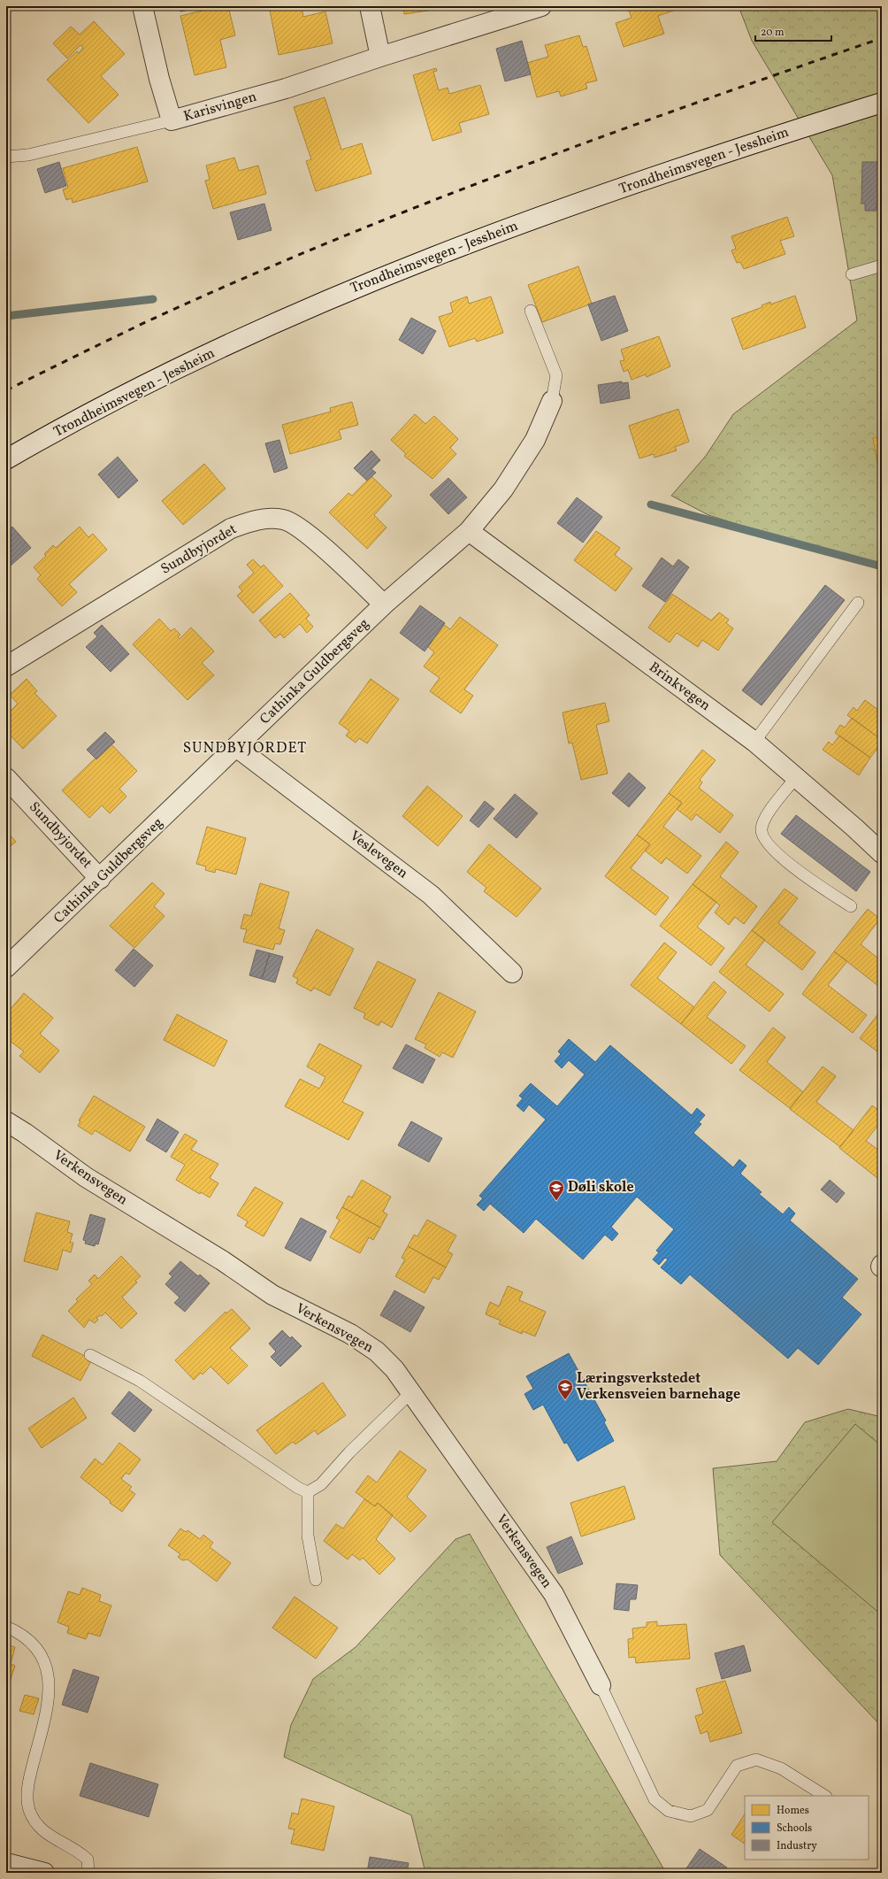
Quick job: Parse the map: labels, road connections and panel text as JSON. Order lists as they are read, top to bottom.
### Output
{
  "streets": {
    "street": [
      "Karisvingen",
      "Trondheimsvegen - Jessheim",
      "Sundbyjordet",
      "Cathinka Guldbergsveg",
      "Brinkvegen",
      "Veslevegen",
      "Verkensvegen"
    ]
  },
  "crossings": [
    ["Sundbyjordet", "Cathinka Guldbergsveg"],
    ["Cathinka Guldbergsveg", "Brinkvegen"],
    ["Cathinka Guldbergsveg", "Veslevegen"]
  ],
  "districts": ["SUNDBYJORDET"],
  "places": {
    "school or university": ["Døli skole", "Læringsverkstedet Verkensveien barnehage"]
  },
  "legend": ["Homes", "Schools", "Industry"],
  "scale_bar": "20 m"
}
